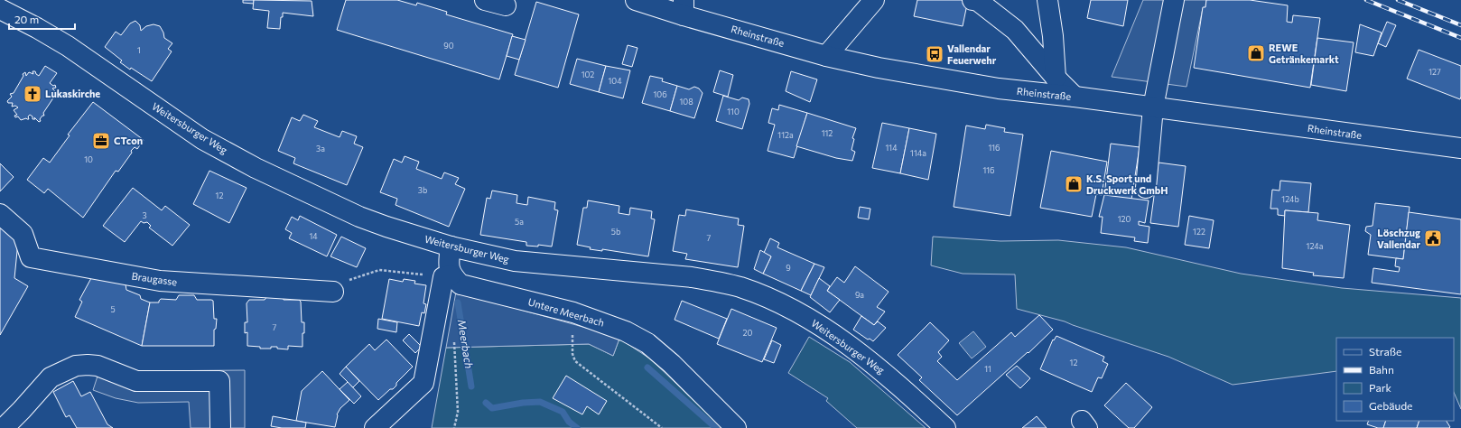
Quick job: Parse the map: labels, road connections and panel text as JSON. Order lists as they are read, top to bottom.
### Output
{
  "streets": {
    "street": [
      "Rheinstraße",
      "Weitersburger Weg",
      "Braugasse",
      "Untere Meerbach"
    ]
  },
  "water": ["Meerbach"],
  "places": {
    "shop": ["REWE Getränkemarkt", "K.S. Sport und Druckwerk GmbH"],
    "bus stop": ["Vallendar Feuerwehr"],
    "church": ["Lukaskirche"],
    "office": ["CTcon"],
    "public building": ["Löschzug Vallendar"]
  },
  "house_numbers": [
    "90",
    "1",
    "127",
    "102",
    "104",
    "106",
    "108",
    "110",
    "112",
    "112a",
    "114",
    "116",
    "3a",
    "114a",
    "10",
    "116",
    "3b",
    "12",
    "124b",
    "3",
    "120",
    "5a",
    "5b",
    "122",
    "14",
    "7",
    "124a",
    "9",
    "9a",
    "5",
    "7",
    "20",
    "12",
    "11"
  ],
  "legend": [
    "Straße",
    "Bahn",
    "Park",
    "Gebäude"
  ],
  "scale_bar": "20 m"
}
